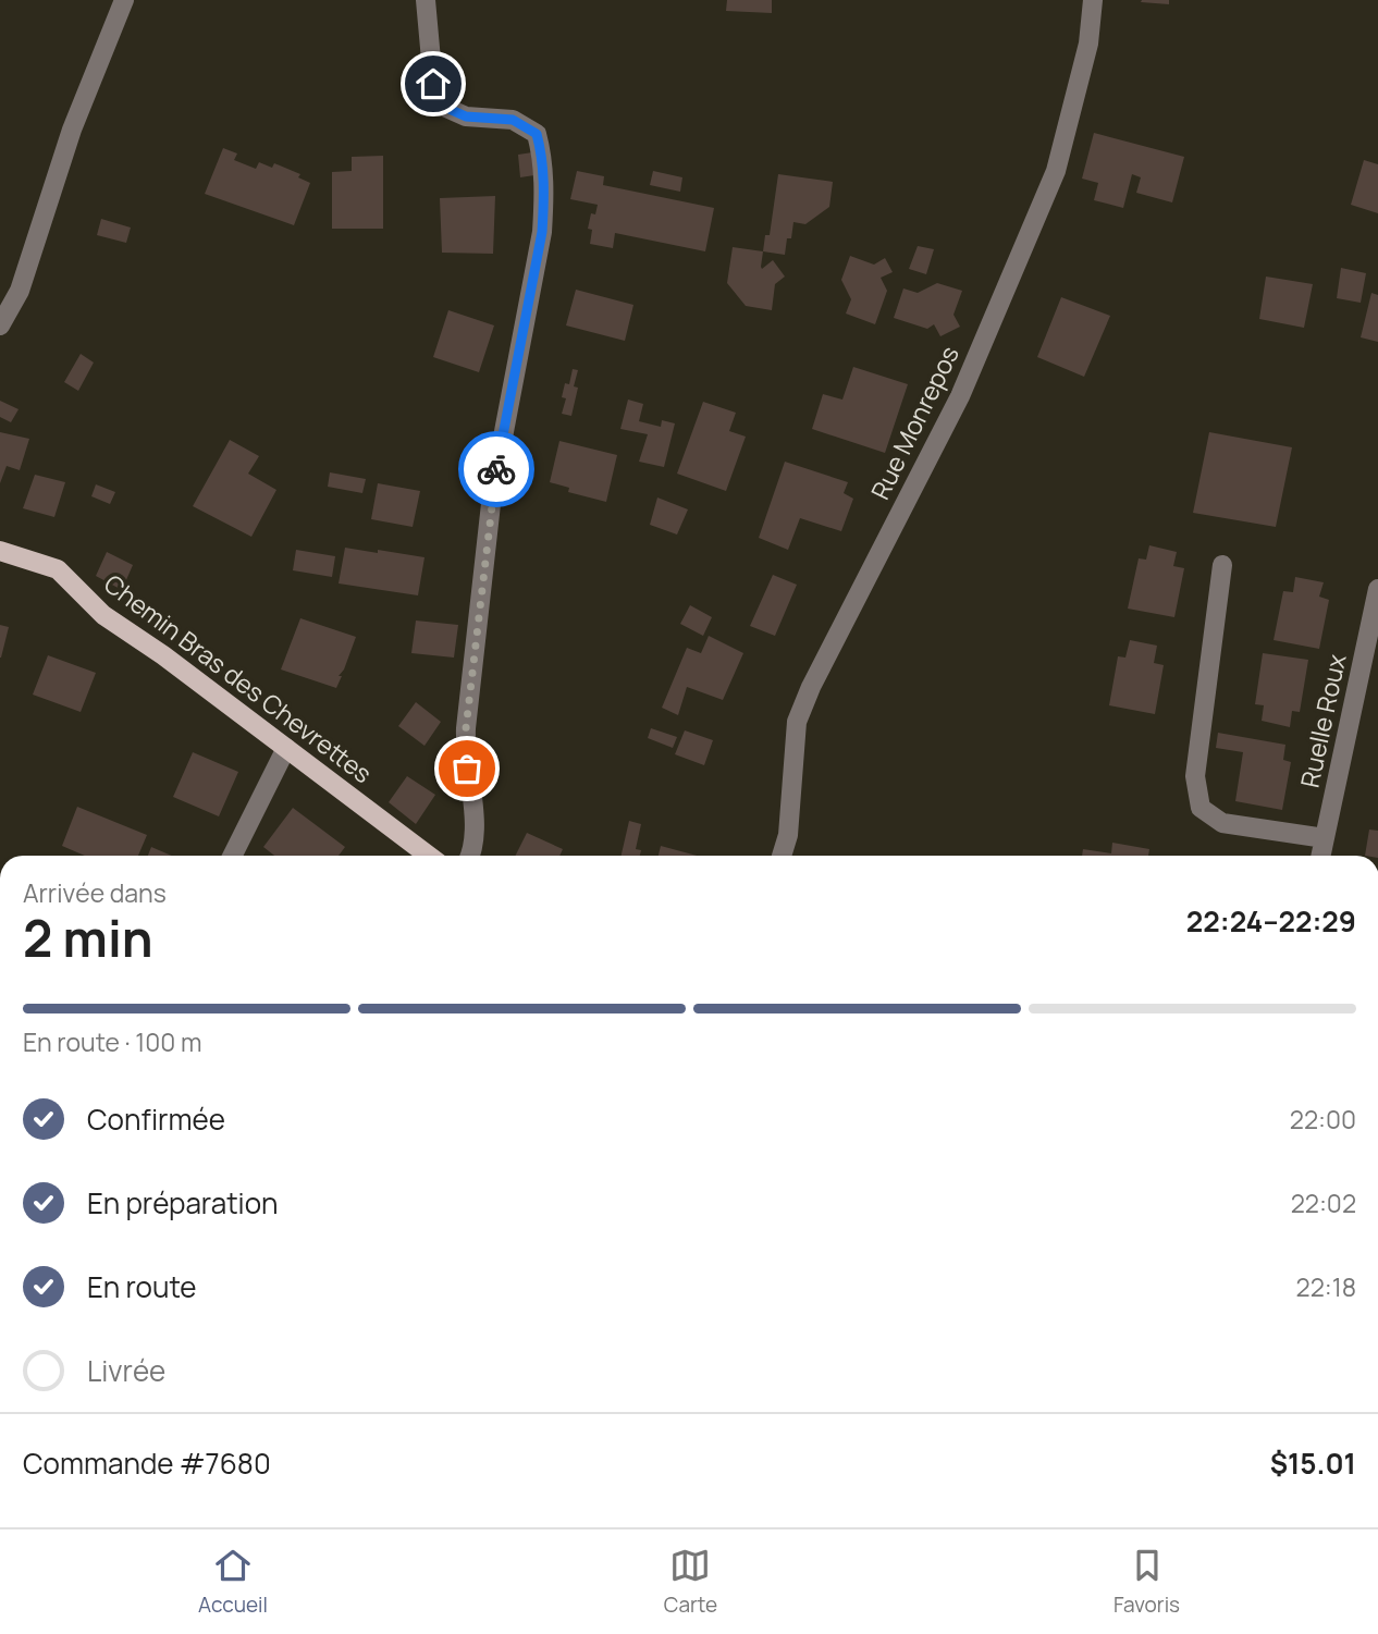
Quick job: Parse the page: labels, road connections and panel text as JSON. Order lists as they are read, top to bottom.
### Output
{
  "streets": {
    "main road": ["Chemin Bras des Chevrettes"],
    "street": ["Rue Monrepos", "Ruelle Roux"]
  },
  "page": {
    "heading": ["2 min", "Arrivée dans", "22:24–22:29"],
    "panel": ["Commande #7680", "$15.01"],
    "bar": "En route · 100 m",
    "list": [
      ["Confirmée", "22:00"],
      ["En préparation", "22:02"],
      ["En route", "22:18"],
      "Livrée"
    ],
    "tabs": ["Accueil", "Carte", "Favoris"]
  }
}
